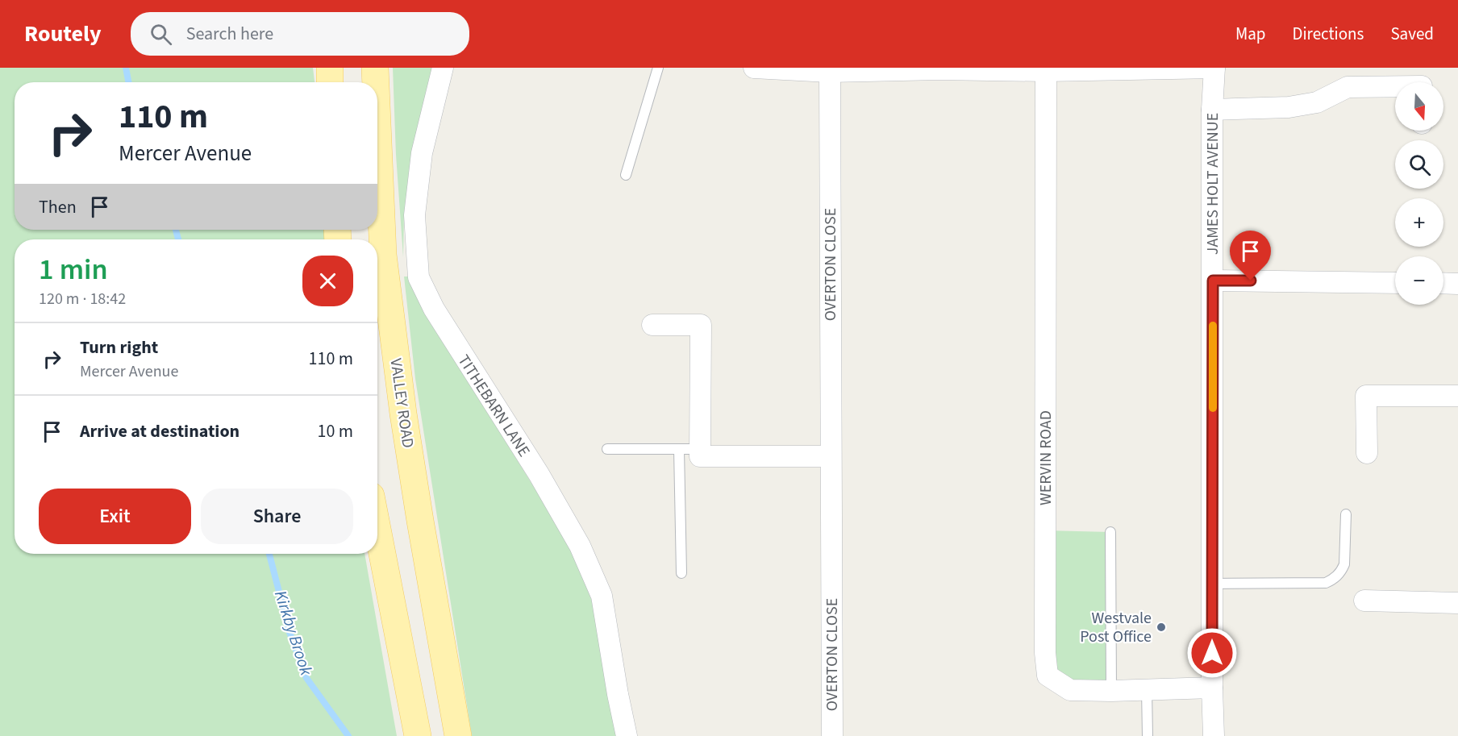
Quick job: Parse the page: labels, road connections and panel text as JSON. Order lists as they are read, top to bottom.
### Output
{
  "streets": {
    "main road": ["VALLEY ROAD"],
    "street": [
      "JAMES HOLT AVENUE",
      "OVERTON CLOSE",
      "TITHEBARN LANE",
      "WERVIN ROAD"
    ]
  },
  "crossings": [
    ["JAMES HOLT AVENUE", "WERVIN ROAD"]
  ],
  "water": ["Kirkby Brook"],
  "places": ["Westvale Post Office"],
  "north": "bottom",
  "page": {
    "header": "Routely",
    "search": "Search here",
    "nav": ["Map", "Directions", "Saved"],
    "map_buttons": ["+", "−"],
    "turn": ["110 m", "Mercer Avenue"],
    "then": "Then",
    "heading": ["1 min", "120 m · 18:42"],
    "list": [
      {
        "name": "Turn right",
        "note": "Mercer Avenue",
        "value": "110 m"
      },
      {
        "name": "Arrive at destination",
        "value": "10 m"
      }
    ],
    "buttons": ["Exit", "Share"]
  }
}
